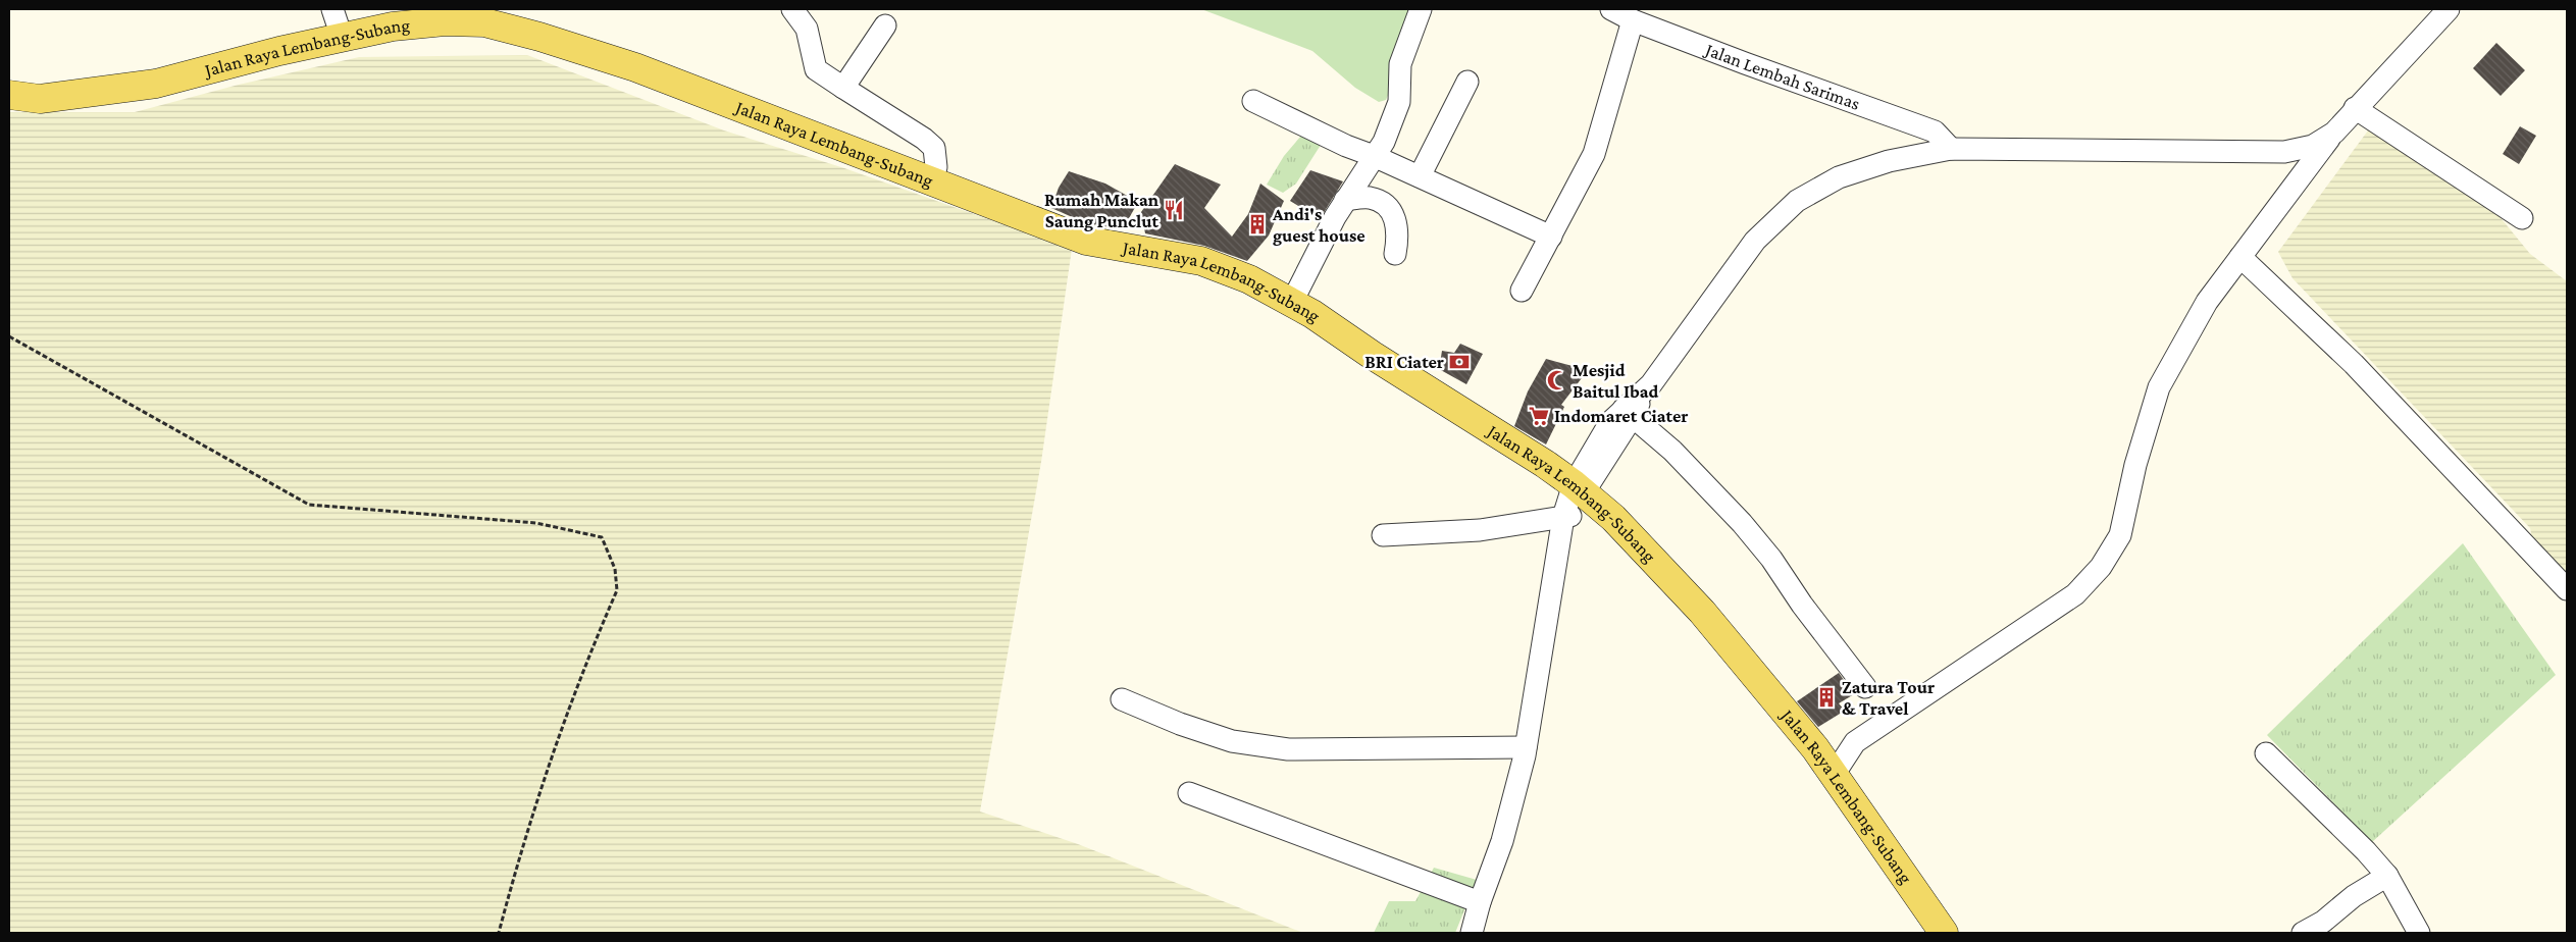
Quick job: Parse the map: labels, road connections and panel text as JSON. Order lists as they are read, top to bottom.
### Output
{
  "streets": {
    "main road": ["Jalan Raya Lembang-Subang"],
    "street": ["Jalan Lembah Sarimas"]
  },
  "places": {
    "restaurant": ["Rumah Makan Saung Punclut"],
    "building": ["Andi's guest house", "Zatura Tour & Travel"],
    "bank": ["BRI Ciater"],
    "mosque": ["Mesjid Baitul Ibad"],
    "supermarket": ["Indomaret Ciater"]
  }
}
